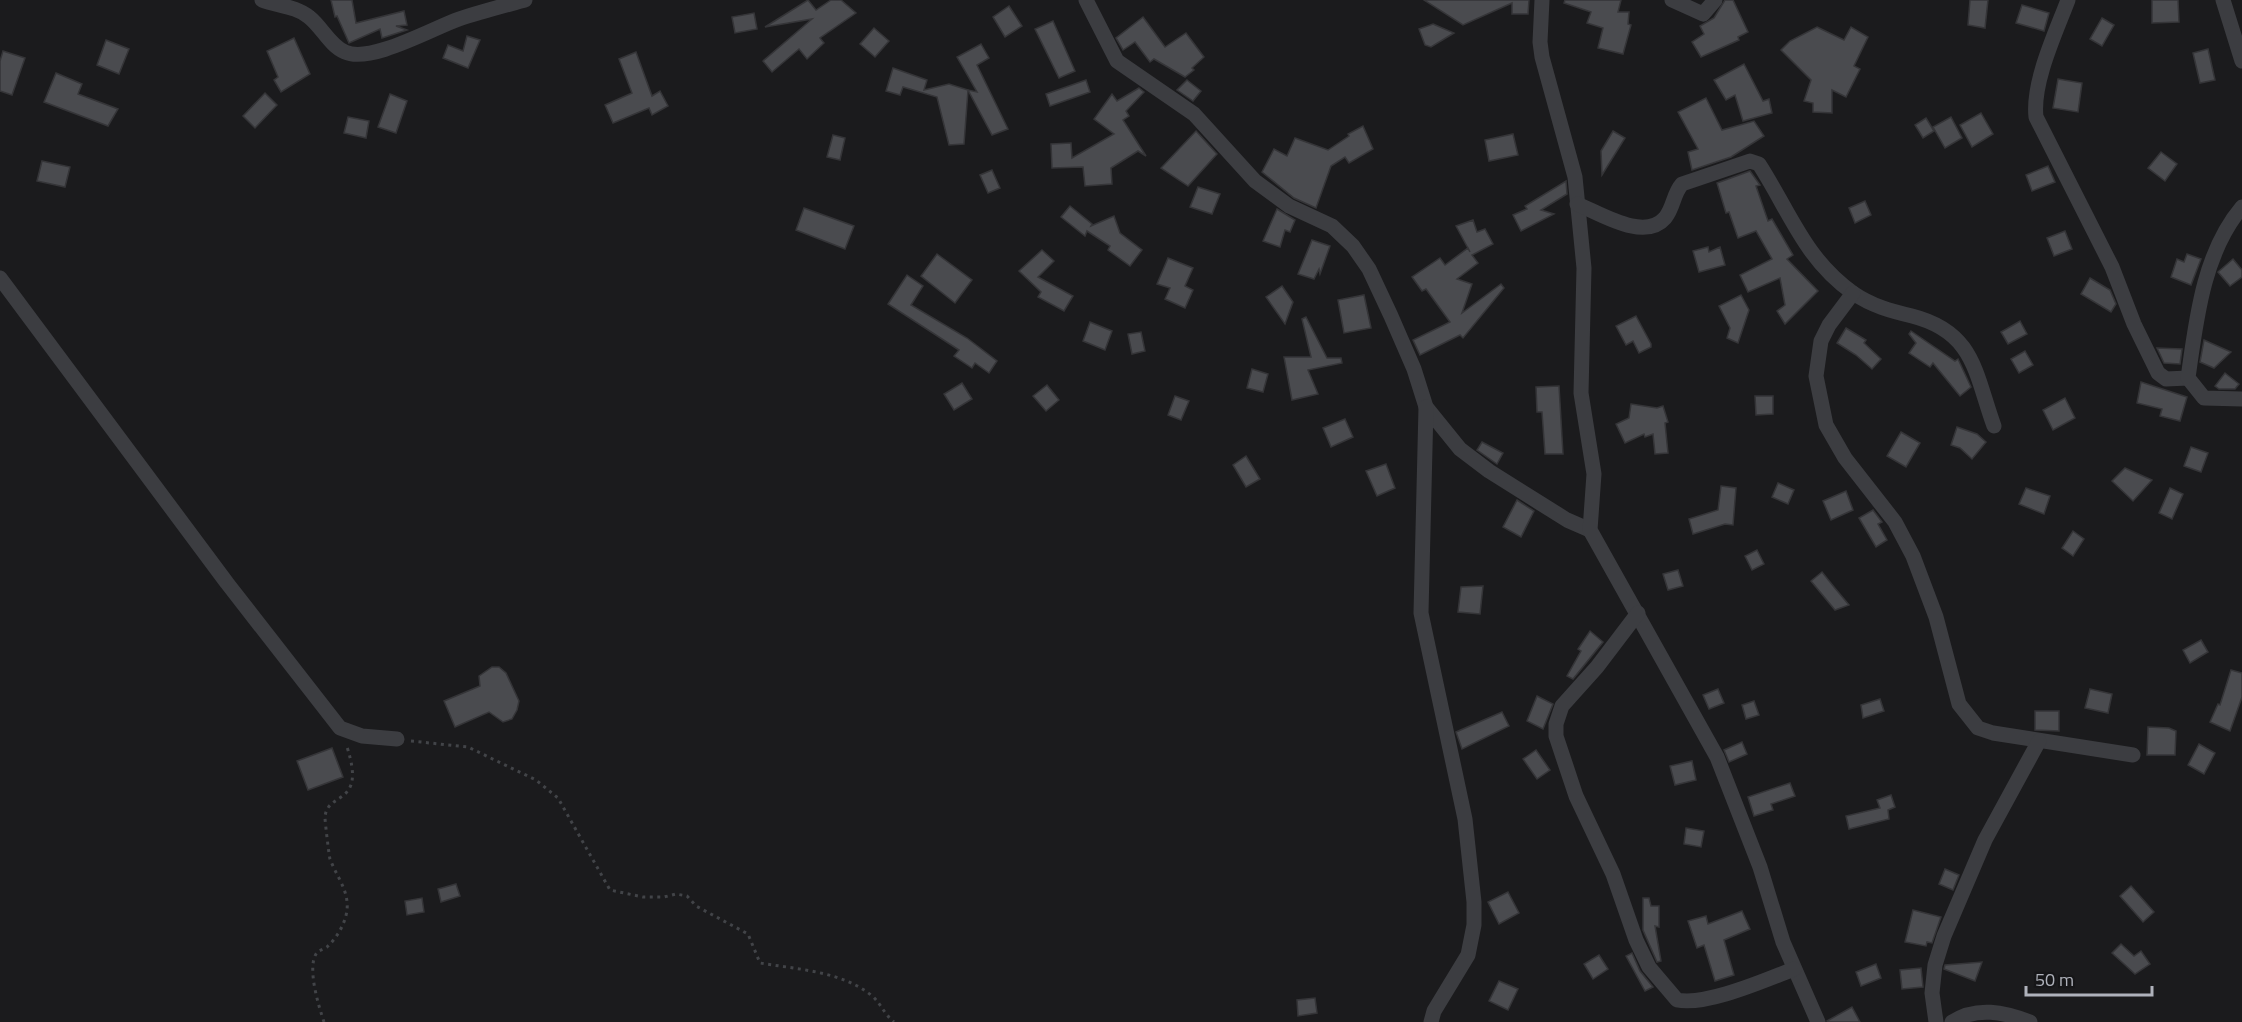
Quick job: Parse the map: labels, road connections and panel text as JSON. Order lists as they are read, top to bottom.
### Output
{
  "scale_bar": "50 m"
}
